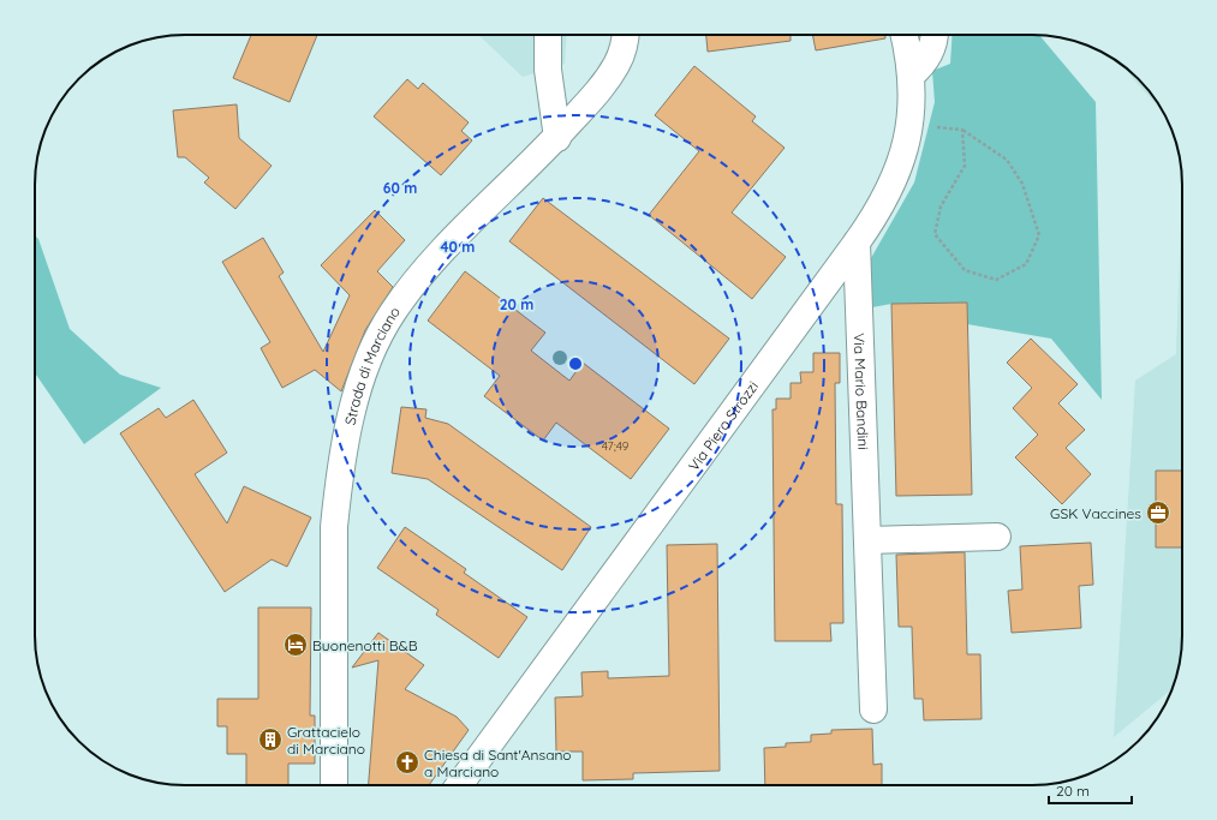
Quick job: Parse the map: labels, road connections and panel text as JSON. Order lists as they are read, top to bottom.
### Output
{
  "streets": {
    "street": ["Strada di Marciano", "Via Mario Bandini", "Via Piero Strozzi"]
  },
  "crossings": [
    ["Via Mario Bandini", "Via Piero Strozzi"]
  ],
  "places": {
    "office": ["GSK Vaccines"],
    "hotel": ["Buonenotti B&B"],
    "building": ["Grattacielo di Marciano"],
    "church": ["Chiesa di Sant'Ansano a Marciano"]
  },
  "house_numbers": ["47;49"],
  "scale_bar": "20 m",
  "rings": ["60 m", "40 m", "20 m"]
}
